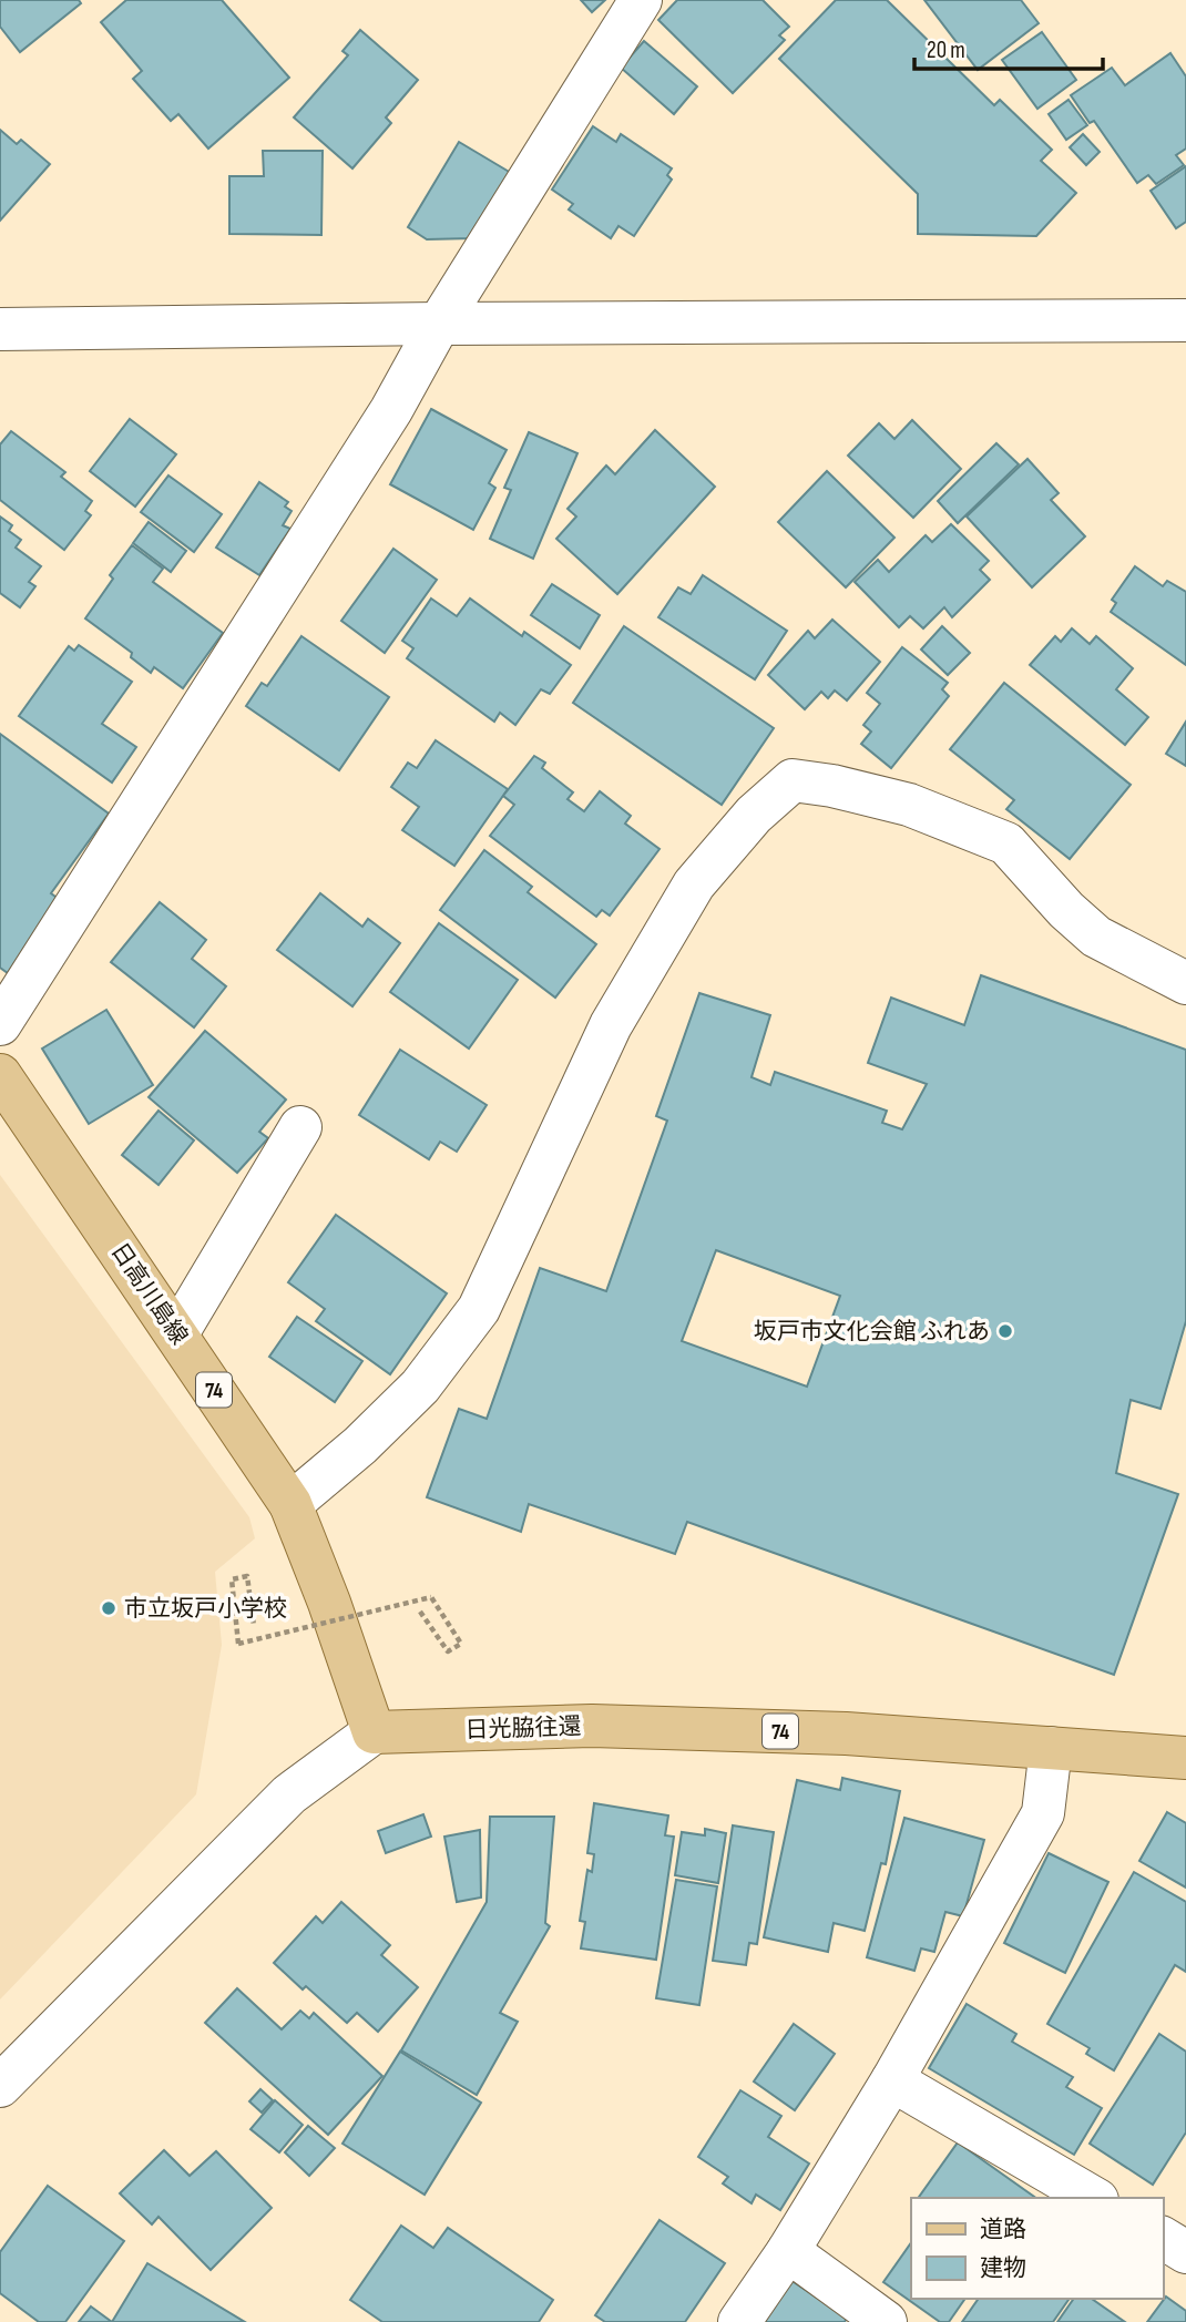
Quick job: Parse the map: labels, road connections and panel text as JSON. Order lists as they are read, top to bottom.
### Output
{
  "streets": {
    "main road": ["日高川島線", "74", "日光脇往還"]
  },
  "crossings": [
    ["日高川島線", "日光脇往還"]
  ],
  "places": ["坂戸市文化会館 ふれあ", "市立坂戸小学校"],
  "legend": ["道路", "建物"],
  "scale_bar": "20 m"
}
